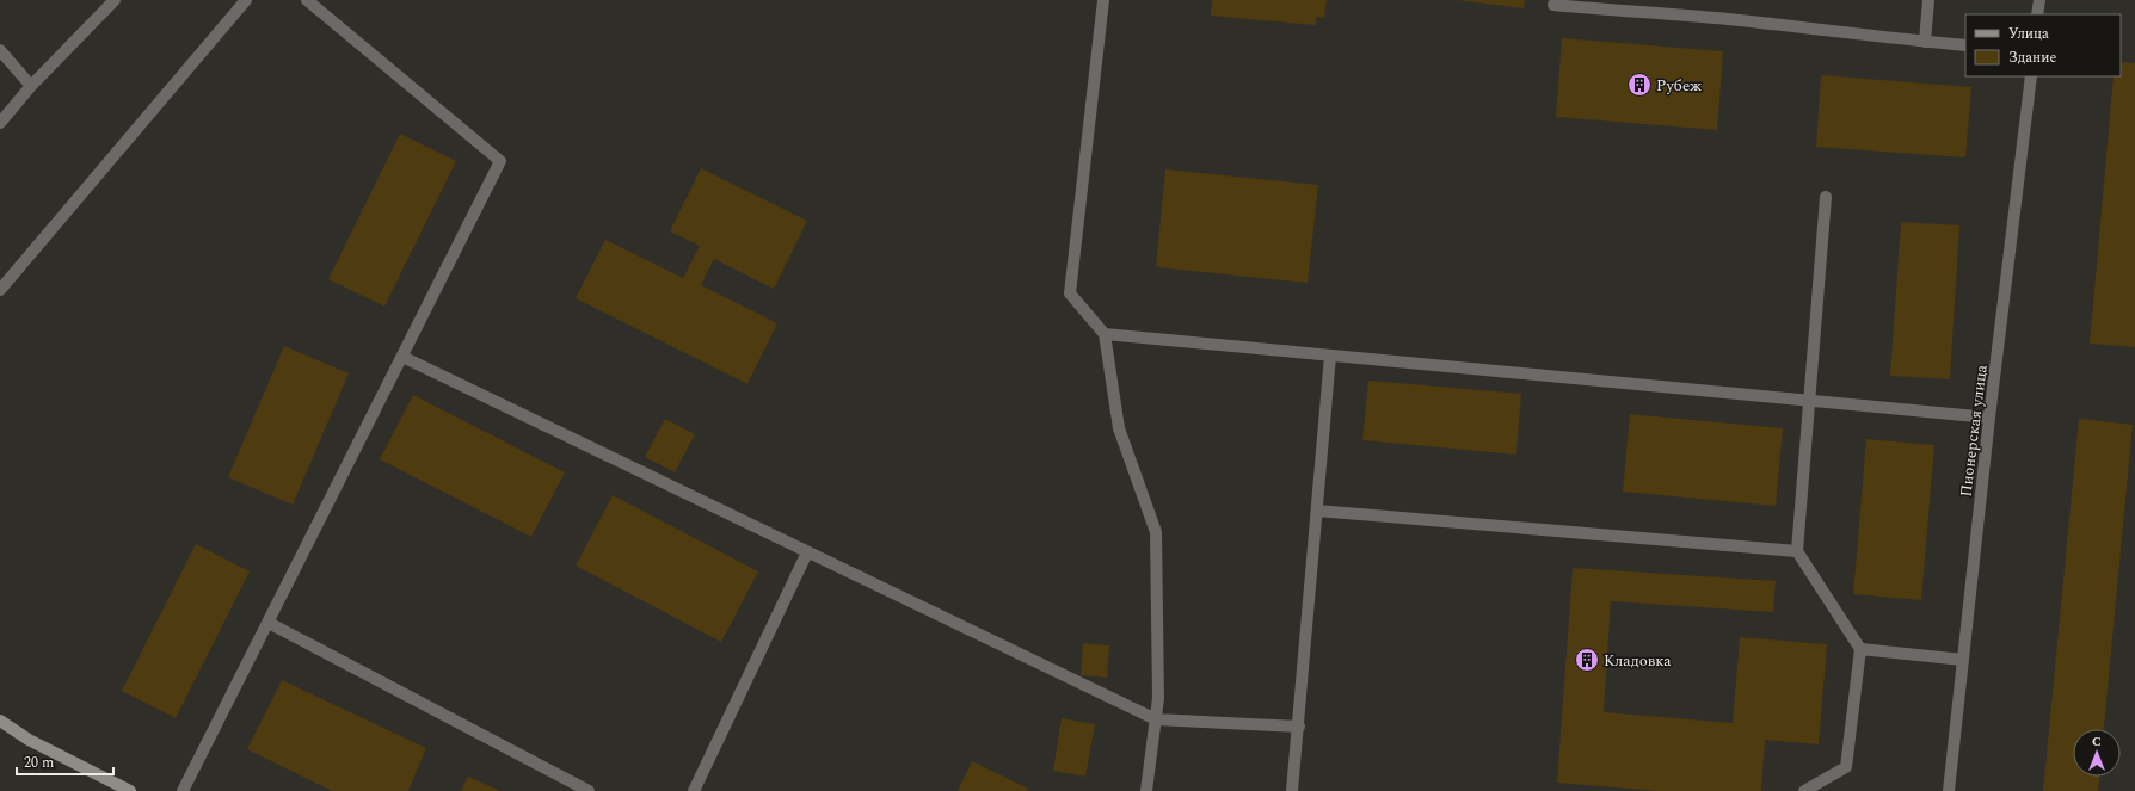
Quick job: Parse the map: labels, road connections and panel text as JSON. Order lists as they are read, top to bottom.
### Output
{
  "streets": {
    "street": ["Пионерская улица"]
  },
  "places": {
    "building": ["Рубеж", "Кладовка"]
  },
  "legend": ["Улица", "Здание"],
  "scale_bar": "20 m",
  "north": "top"
}
